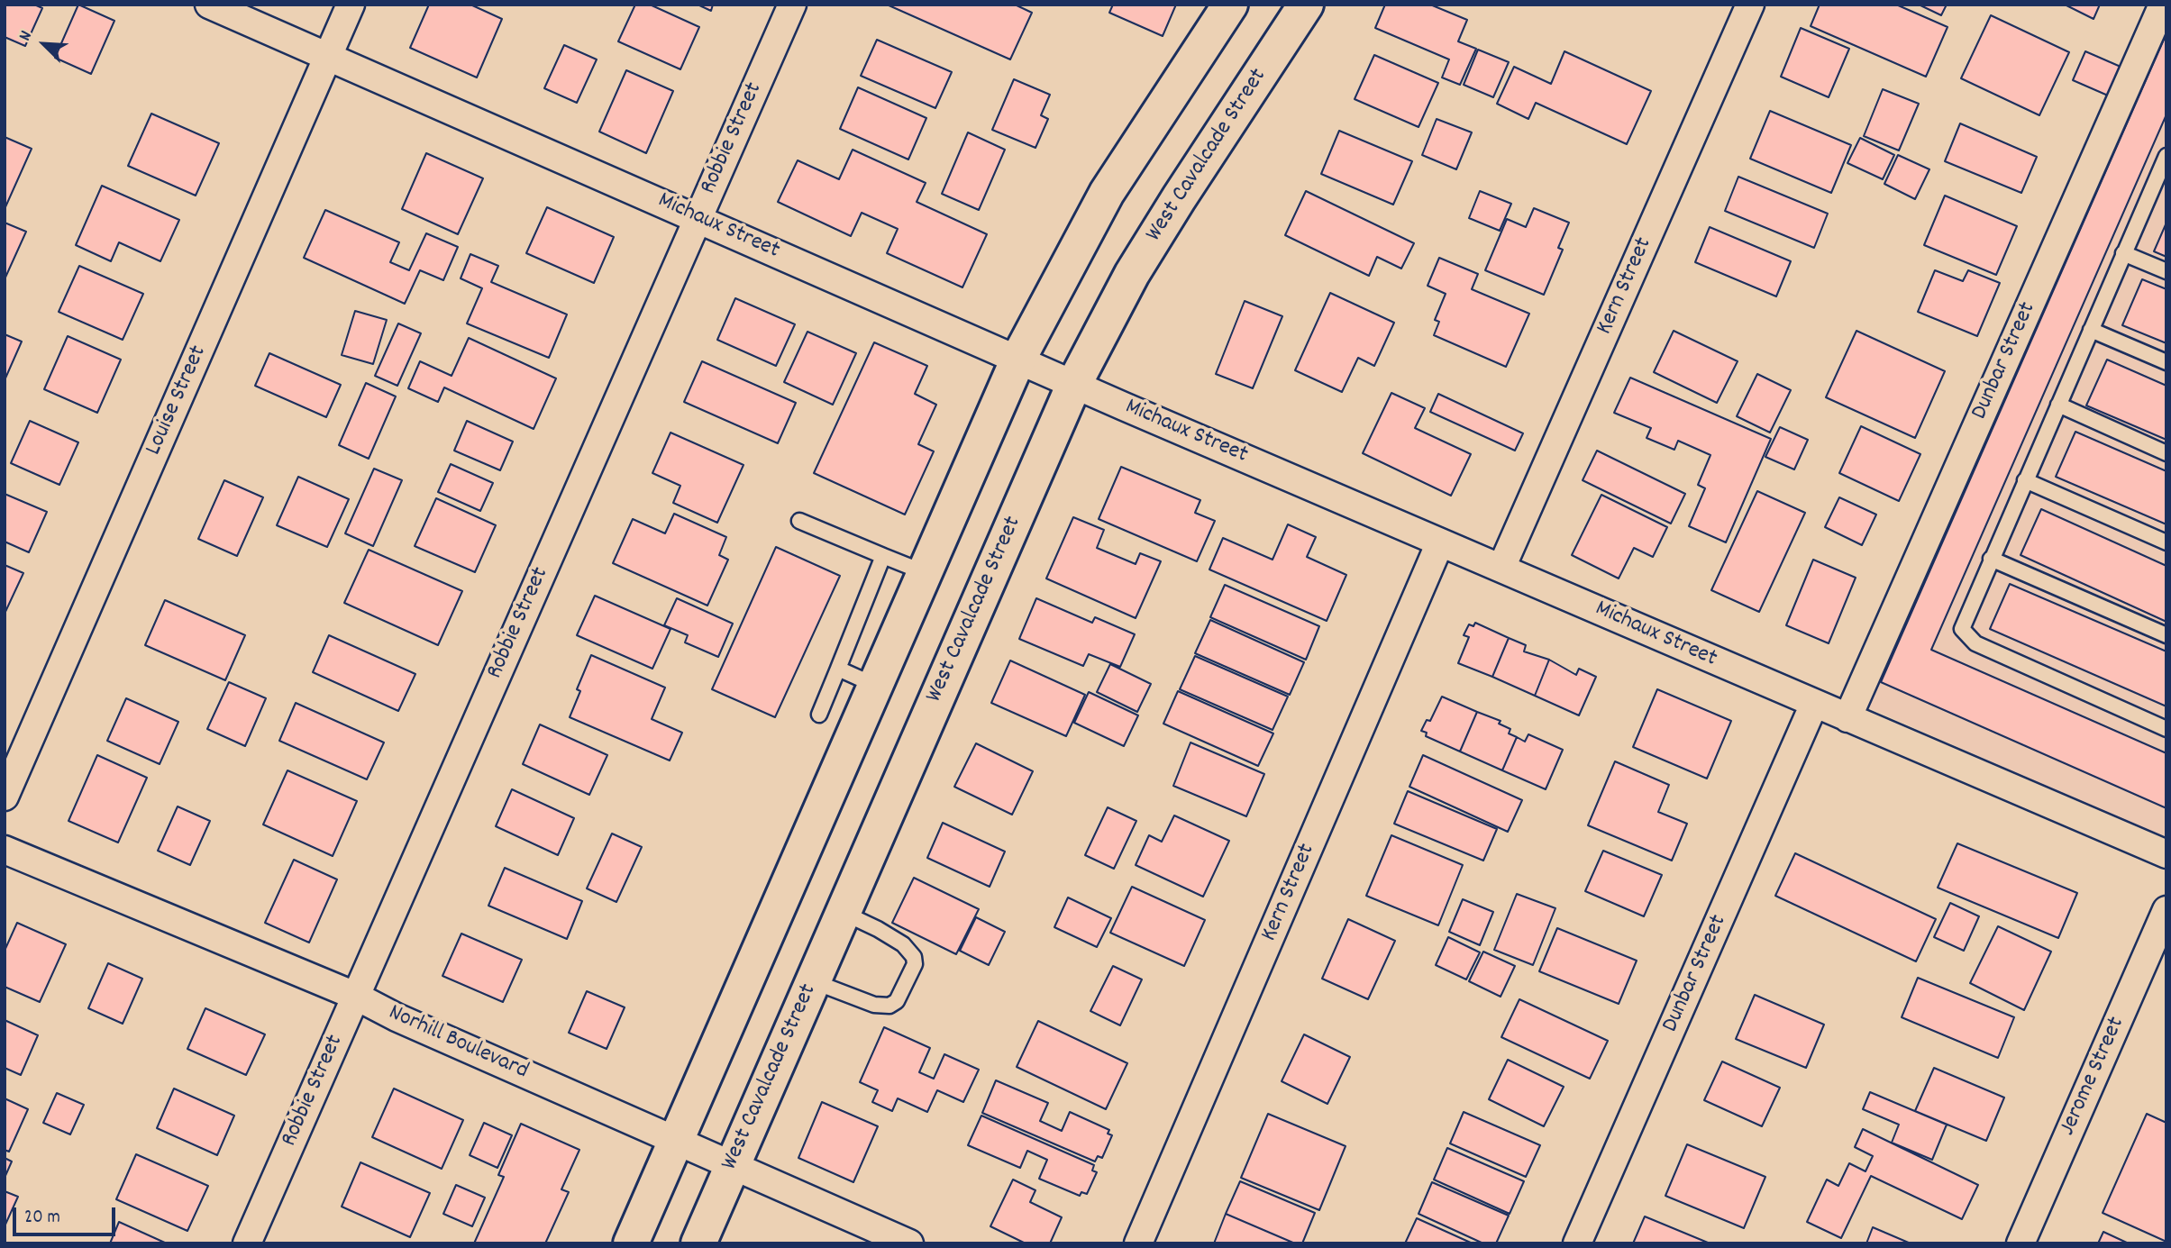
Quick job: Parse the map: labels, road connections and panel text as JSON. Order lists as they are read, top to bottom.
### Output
{
  "streets": {
    "main road": ["West Cavalcade Street"],
    "street": [
      "Robbie Street",
      "Michaux Street",
      "Kern Street",
      "Dunbar Street",
      "Louise Street",
      "Norhill Boulevard",
      "Jerome Street"
    ]
  },
  "crossings": [
    ["Robbie Street", "Michaux Street"],
    ["Robbie Street", "Norhill Boulevard"],
    ["West Cavalcade Street", "Michaux Street"],
    ["West Cavalcade Street", "Norhill Boulevard"],
    ["Michaux Street", "Kern Street"],
    ["Michaux Street", "Dunbar Street"],
    ["Michaux Street", "Louise Street"]
  ],
  "scale_bar": "20 m",
  "north": "top left"
}
